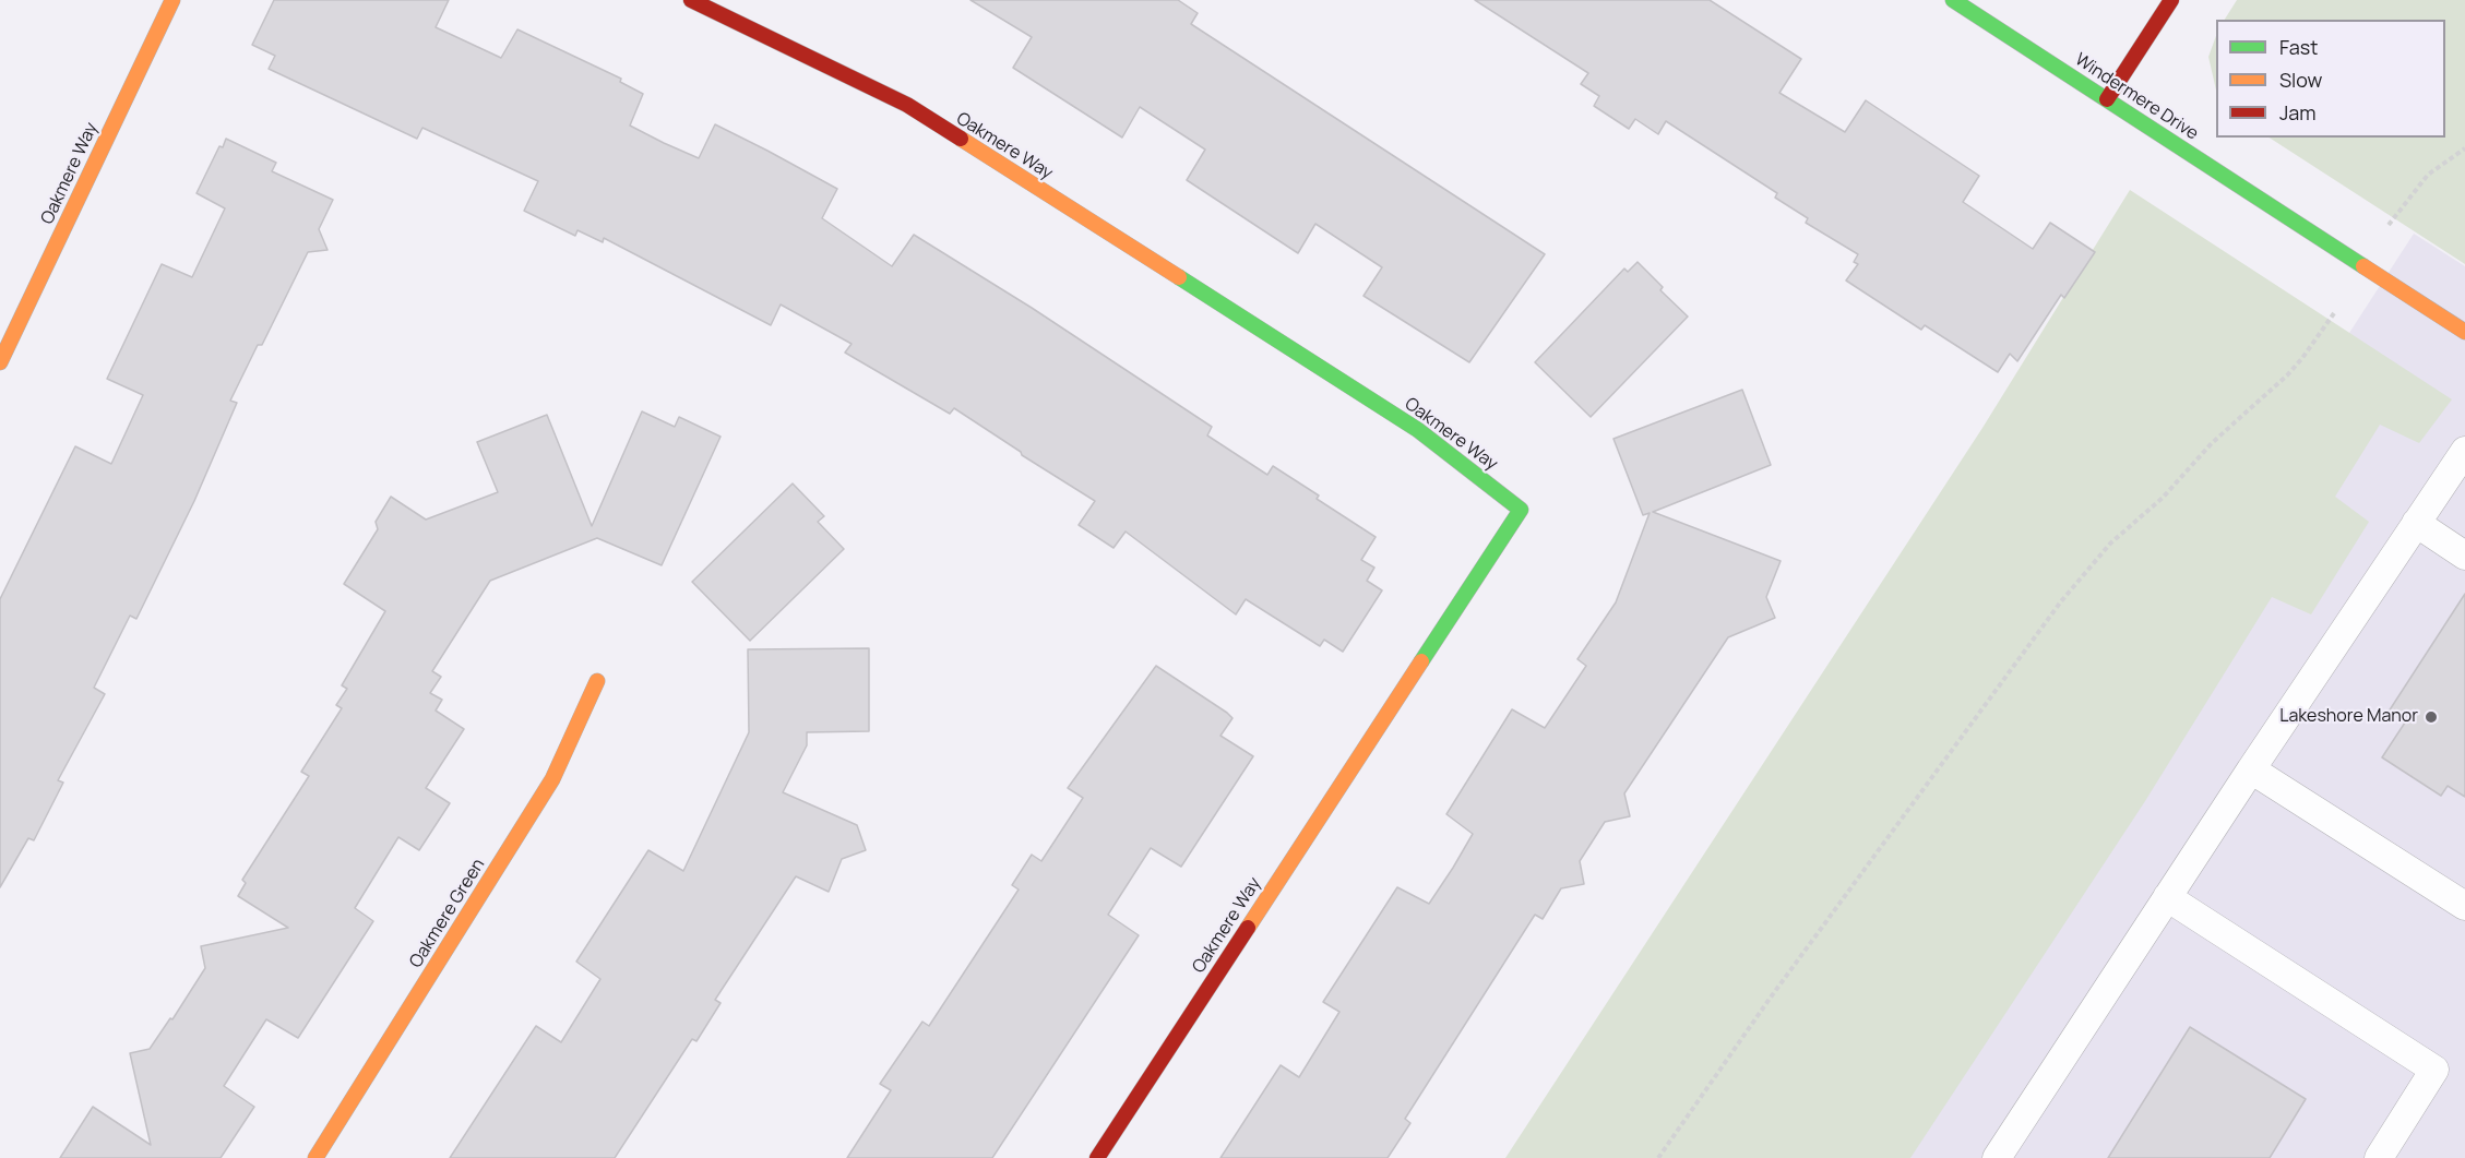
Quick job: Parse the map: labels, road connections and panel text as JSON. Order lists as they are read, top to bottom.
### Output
{
  "streets": {
    "street": ["Windermere Drive", "Oakmere Way", "Oakmere Green"]
  },
  "places": ["Lakeshore Manor"],
  "legend": ["Fast", "Slow", "Jam"]
}
